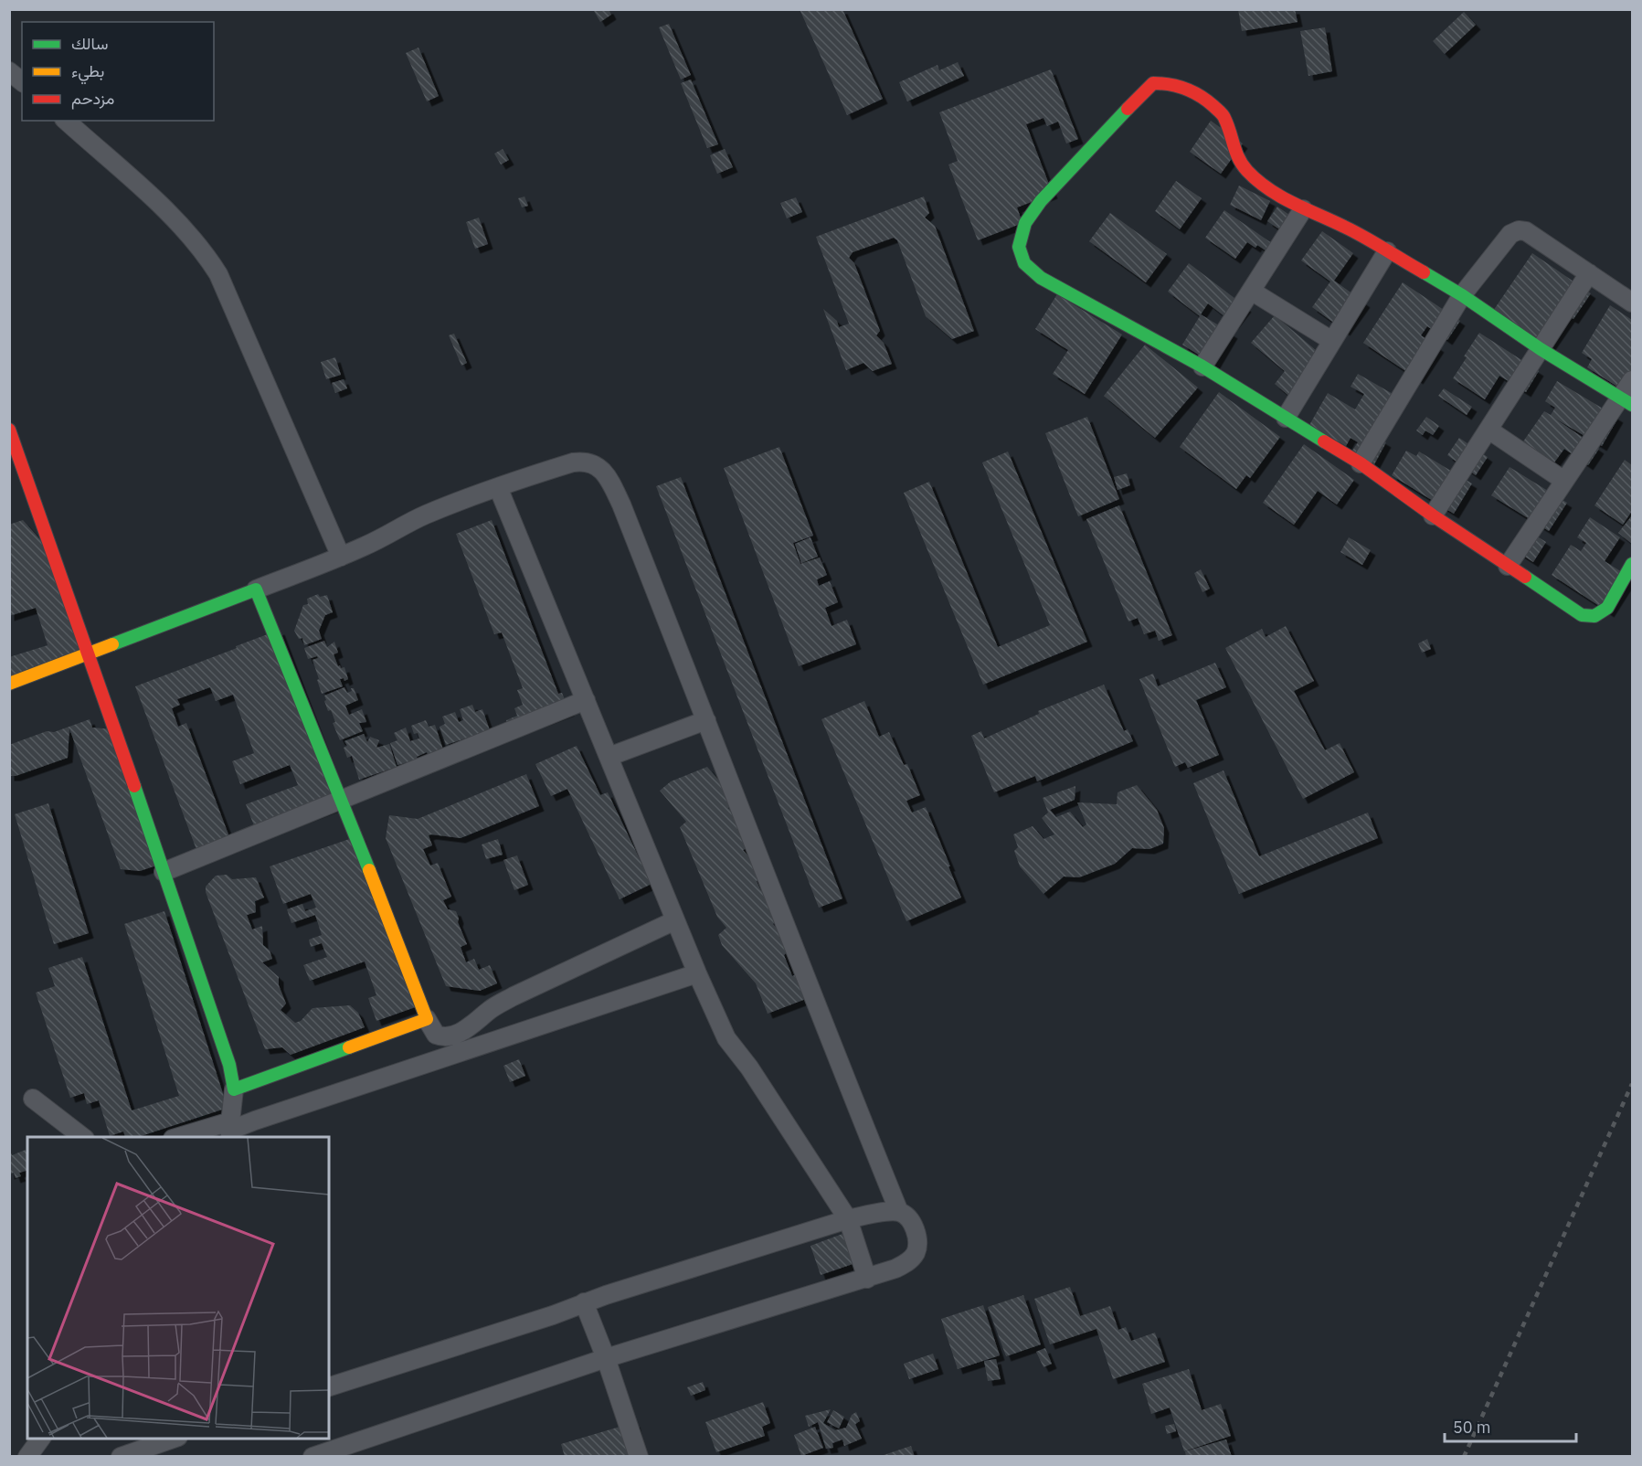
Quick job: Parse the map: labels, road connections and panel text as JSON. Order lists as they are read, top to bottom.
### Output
{
  "legend": ["سالك", "بطيء", "مزدحم"],
  "scale_bar": "50 m"
}
